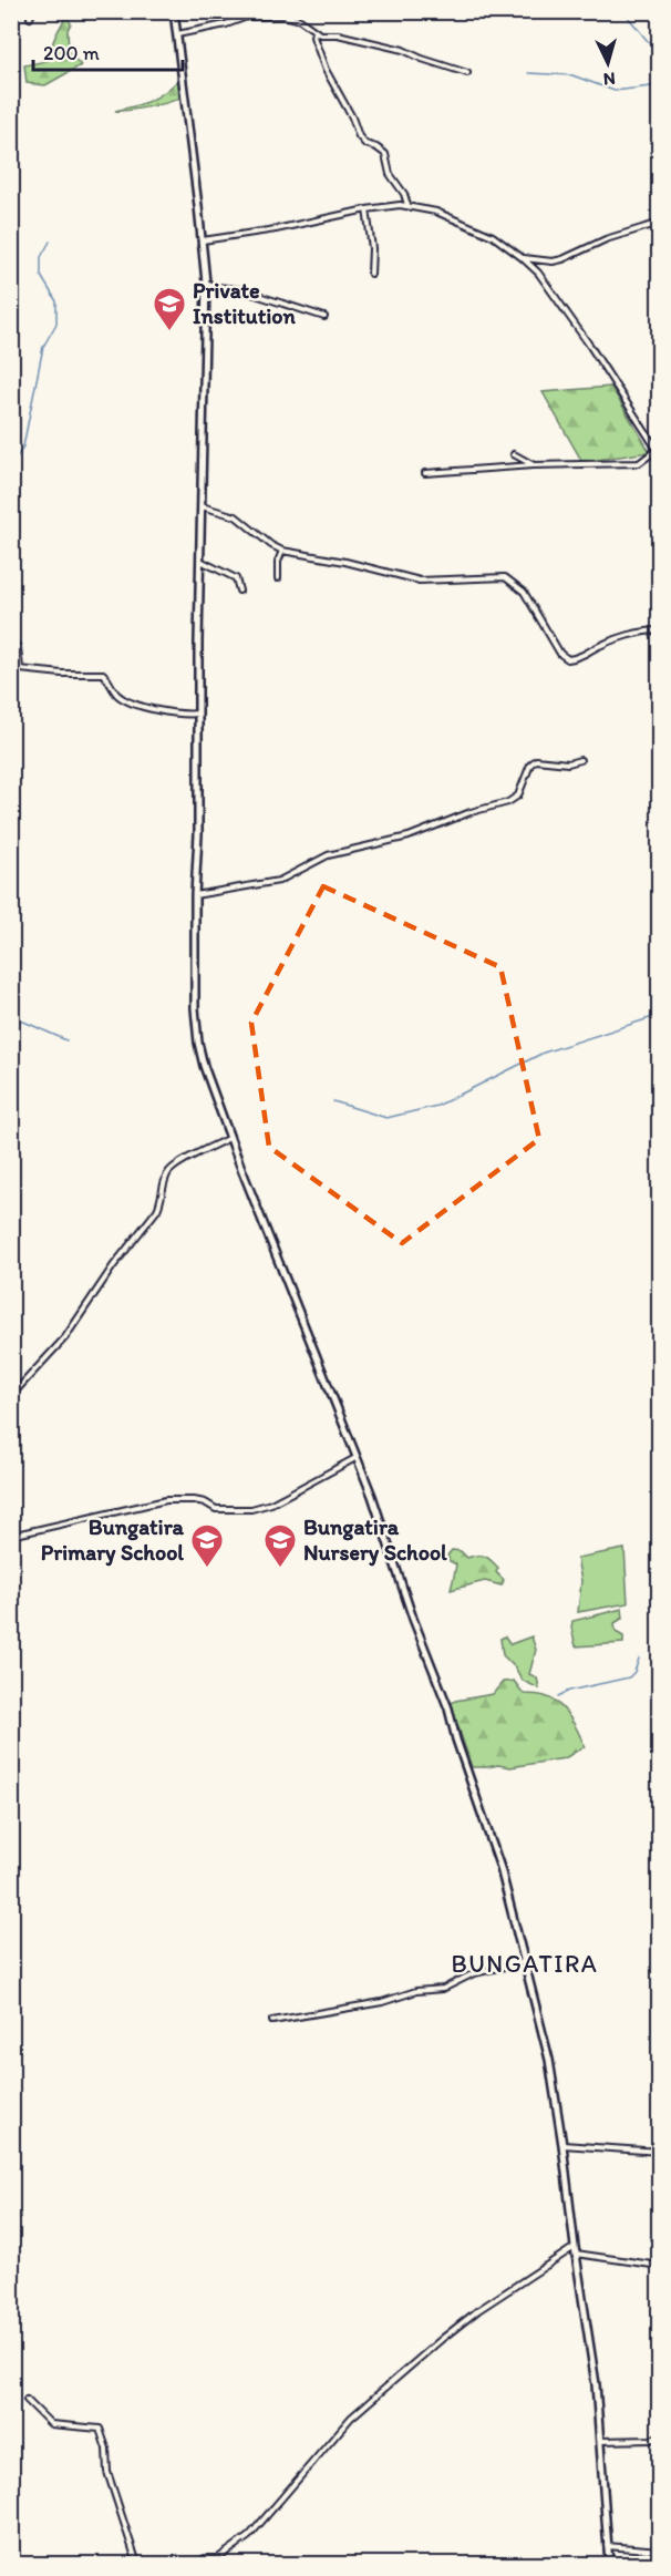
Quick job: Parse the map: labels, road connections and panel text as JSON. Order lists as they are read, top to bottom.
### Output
{
  "districts": ["BUNGATIRA"],
  "places": {
    "school or university": ["Private Institution", "Bungatira Primary School", "Bungatira Nursery School"]
  },
  "scale_bar": "200 m",
  "north": "bottom"
}
